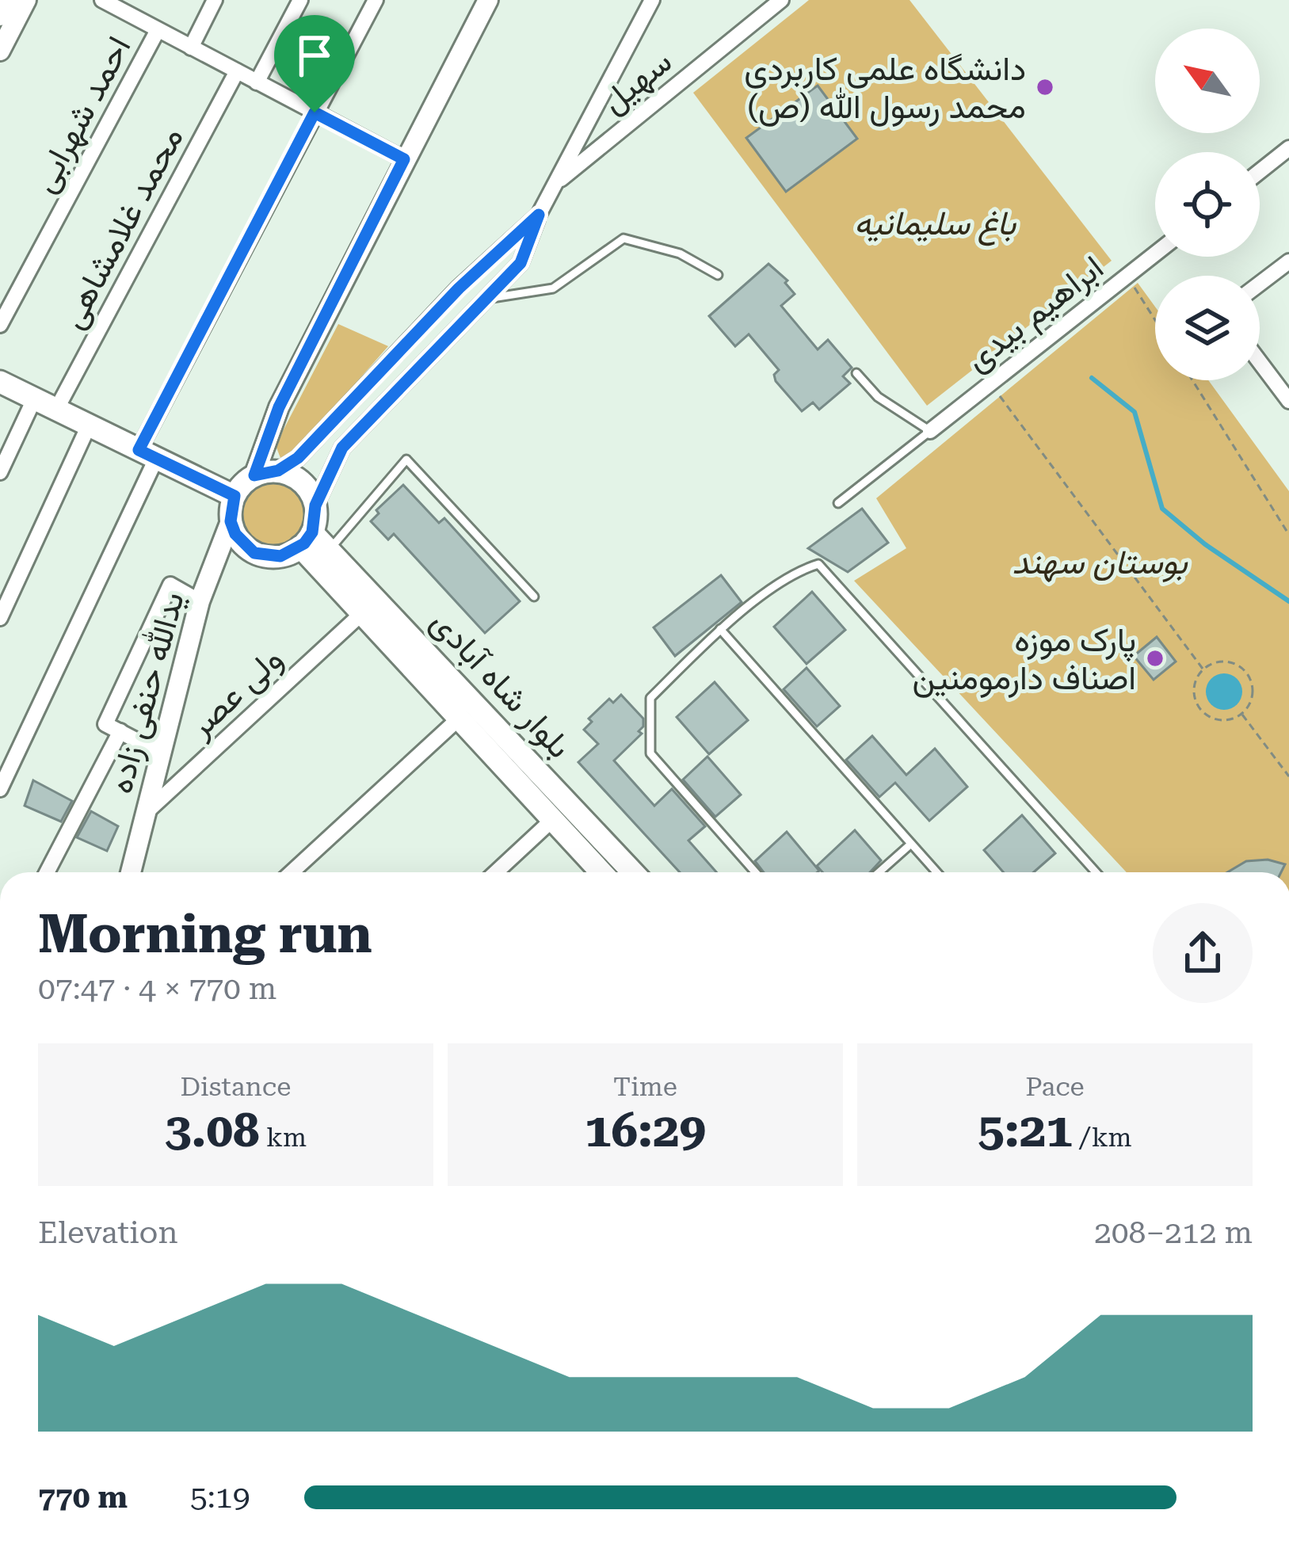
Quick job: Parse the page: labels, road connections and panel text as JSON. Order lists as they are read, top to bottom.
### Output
{
  "streets": {
    "main road": ["بلوار شاه آبادی"],
    "street": [
      "سهیل",
      "احمد شهرابی",
      "محمد غلامشاهی",
      "ابراهیم بیدی",
      "ولی عصر",
      "یدالله حنفی زاده"
    ]
  },
  "crossings": [
    ["سهیل", "بلوار شاه آبادی"],
    ["سهیل", "یدالله حنفی زاده"],
    ["بلوار شاه آبادی", "ولی عصر"],
    ["بلوار شاه آبادی", "یدالله حنفی زاده"],
    ["ولی عصر", "یدالله حنفی زاده"]
  ],
  "parks": ["باغ سلیمانیه", "بوستان سهند"],
  "places": ["دانشگاه علمی کاربردی محمد رسول الله (ص)", "پارک موزه اصناف دارمومنین"],
  "north": "top left",
  "page": {
    "heading": ["Morning run", "07:47 · 4 × 770 m"],
    "stats": [
      ["Distance", "3.08 km"],
      ["Time", "16:29"],
      ["Pace", "5:21 /km"]
    ],
    "chart": ["Elevation", "208–212 m"],
    "list": [
      {
        "name": "770 m",
        "note": "5:19"
      }
    ]
  }
}
